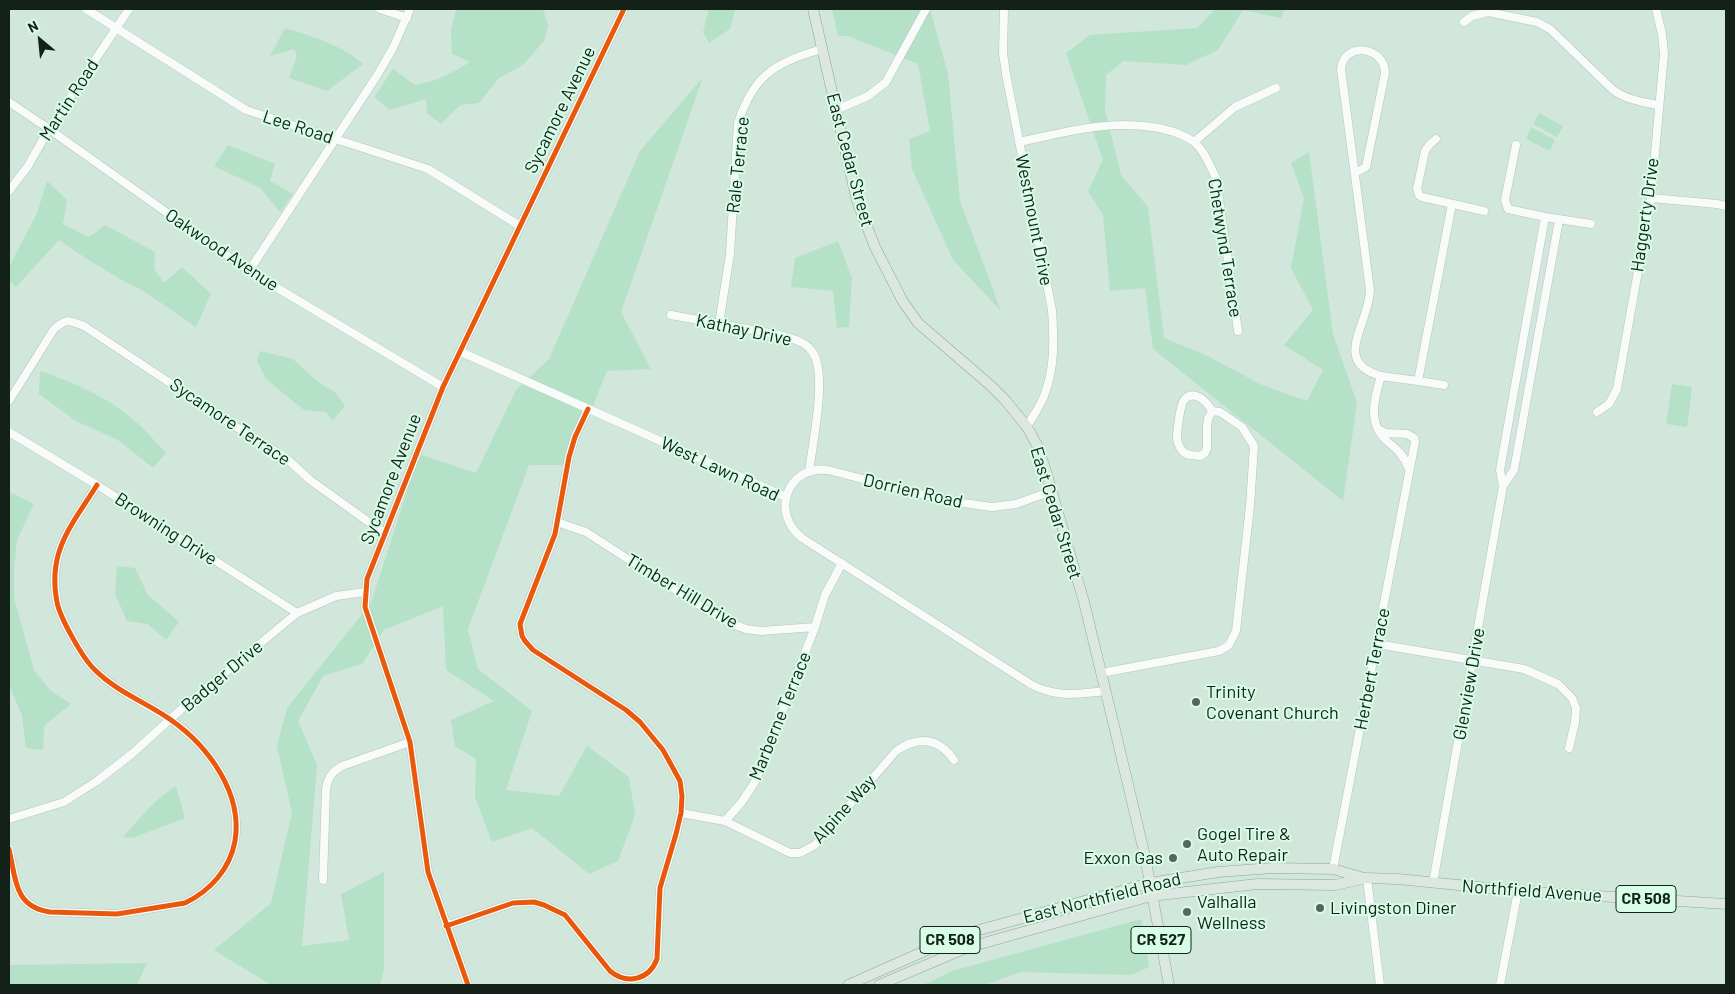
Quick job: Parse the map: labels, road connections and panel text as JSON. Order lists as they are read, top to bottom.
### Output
{
  "streets": {
    "main road": [
      "East Cedar Street",
      "Northfield Avenue",
      "East Northfield Road",
      "CR 508",
      "CR 527"
    ],
    "street": [
      "Martin Road",
      "Sycamore Avenue",
      "Lee Road",
      "Rale Terrace",
      "Haggerty Drive",
      "Westmount Drive",
      "Chetwynd Terrace",
      "Oakwood Avenue",
      "Kathay Drive",
      "Sycamore Terrace",
      "West Lawn Road",
      "Dorrien Road",
      "Browning Drive",
      "Timber Hill Drive",
      "Herbert Terrace",
      "Badger Drive",
      "Glenview Drive",
      "Marberne Terrace",
      "Alpine Way"
    ]
  },
  "crossings": [
    ["Martin Road", "Lee Road"],
    ["Martin Road", "Oakwood Avenue"],
    ["Sycamore Avenue", "Lee Road"],
    ["Sycamore Avenue", "Oakwood Avenue"],
    ["Sycamore Avenue", "Sycamore Terrace"],
    ["Sycamore Avenue", "West Lawn Road"],
    ["Sycamore Avenue", "Badger Drive"],
    ["East Cedar Street", "Rale Terrace"],
    ["East Cedar Street", "Westmount Drive"],
    ["East Cedar Street", "West Lawn Road"],
    ["East Cedar Street", "Dorrien Road"],
    ["East Cedar Street", "East Northfield Road"],
    ["Rale Terrace", "Kathay Drive"],
    ["Westmount Drive", "Chetwynd Terrace"],
    ["Kathay Drive", "Dorrien Road"],
    ["West Lawn Road", "Marberne Terrace"],
    ["Browning Drive", "Badger Drive"],
    ["Timber Hill Drive", "Marberne Terrace"],
    ["Herbert Terrace", "East Northfield Road"],
    ["Glenview Drive", "Northfield Avenue"],
    ["Marberne Terrace", "Alpine Way"],
    ["Northfield Avenue", "East Northfield Road"]
  ],
  "places": [
    "Trinity Covenant Church",
    "Gogel Tire & Auto Repair",
    "Exxon Gas",
    "Livingston Diner",
    "Valhalla Wellness"
  ],
  "north": "top left"
}
